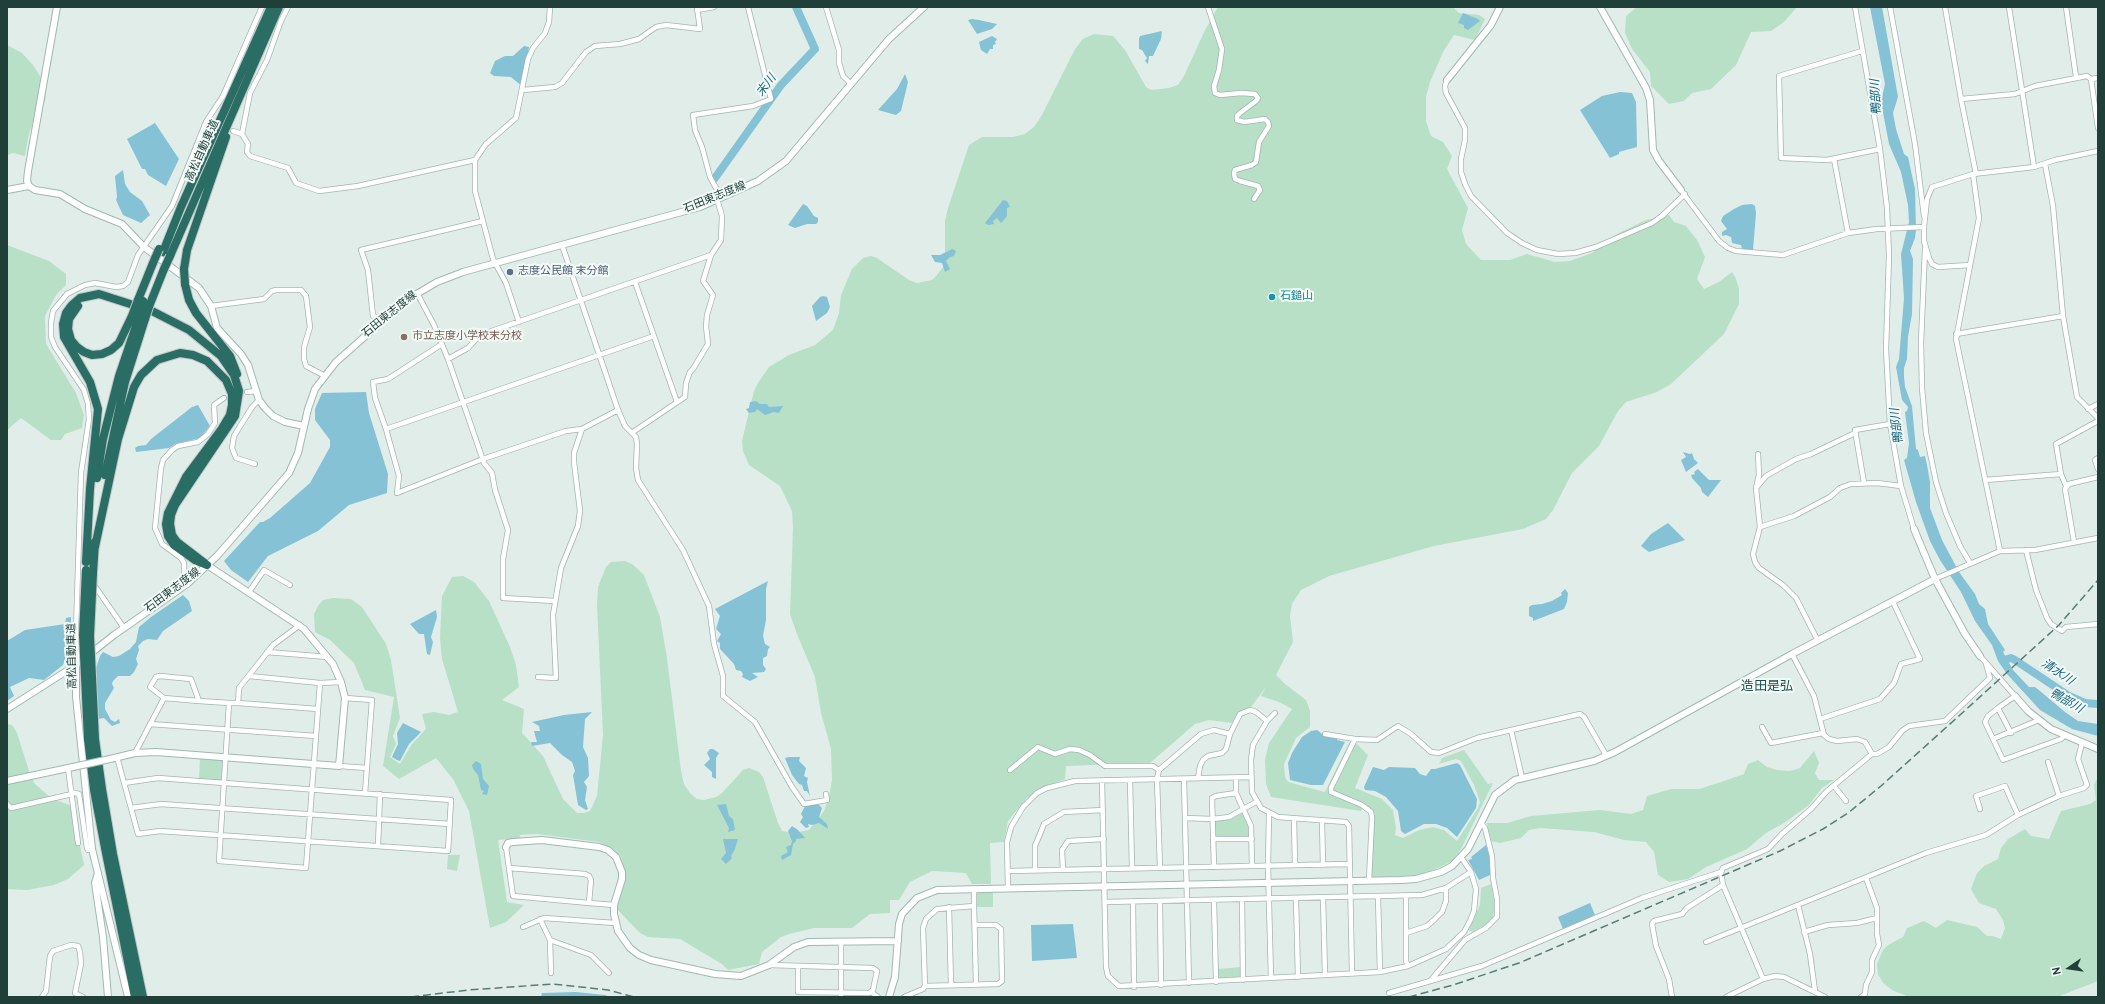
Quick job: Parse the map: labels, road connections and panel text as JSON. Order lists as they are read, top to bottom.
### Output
{
  "streets": {
    "highway": ["高松自動車道"],
    "street": ["石田東志度線"]
  },
  "districts": ["造田是弘"],
  "water": ["末川", "鴨部川", "清水川"],
  "places": ["志度公民館 末分館", "石鎚山", "市立志度小学校末分校"],
  "north": "left"
}
